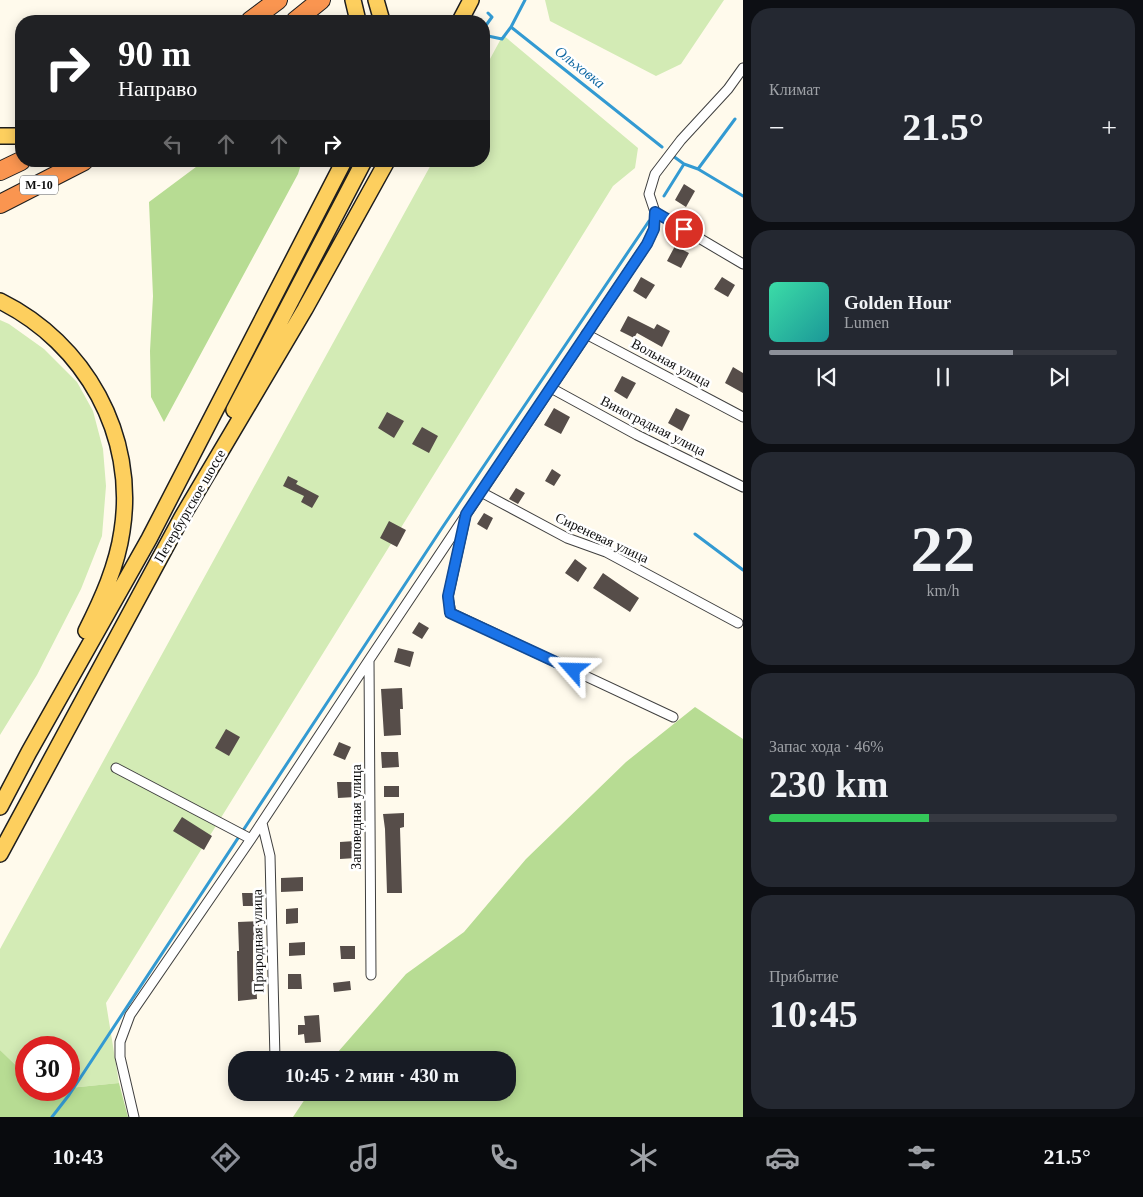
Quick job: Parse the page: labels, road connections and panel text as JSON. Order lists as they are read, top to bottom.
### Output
{
  "streets": {
    "highway": ["М-10"],
    "main road": ["Петербургское шоссе"],
    "street": [
      "Вольная улица",
      "Виноградная улица",
      "Сиреневая улица",
      "Заповедная улица",
      "Природная улица"
    ]
  },
  "water": ["Ольховка"],
  "page": {
    "tile": [
      "Климат",
      ["22", "km/h"],
      ["Запас хода · 46%", "230 km"],
      ["Прибытие", "10:45"]
    ],
    "turn": ["90 m", "Направо"],
    "heat": ["−", "21.5°", "+"],
    "song": ["Golden Hour", "Lumen"],
    "limit": "30",
    "trip": "10:45 · 2 мин · 430 m",
    "tabs": ["10:43", "21.5°"]
  }
}
